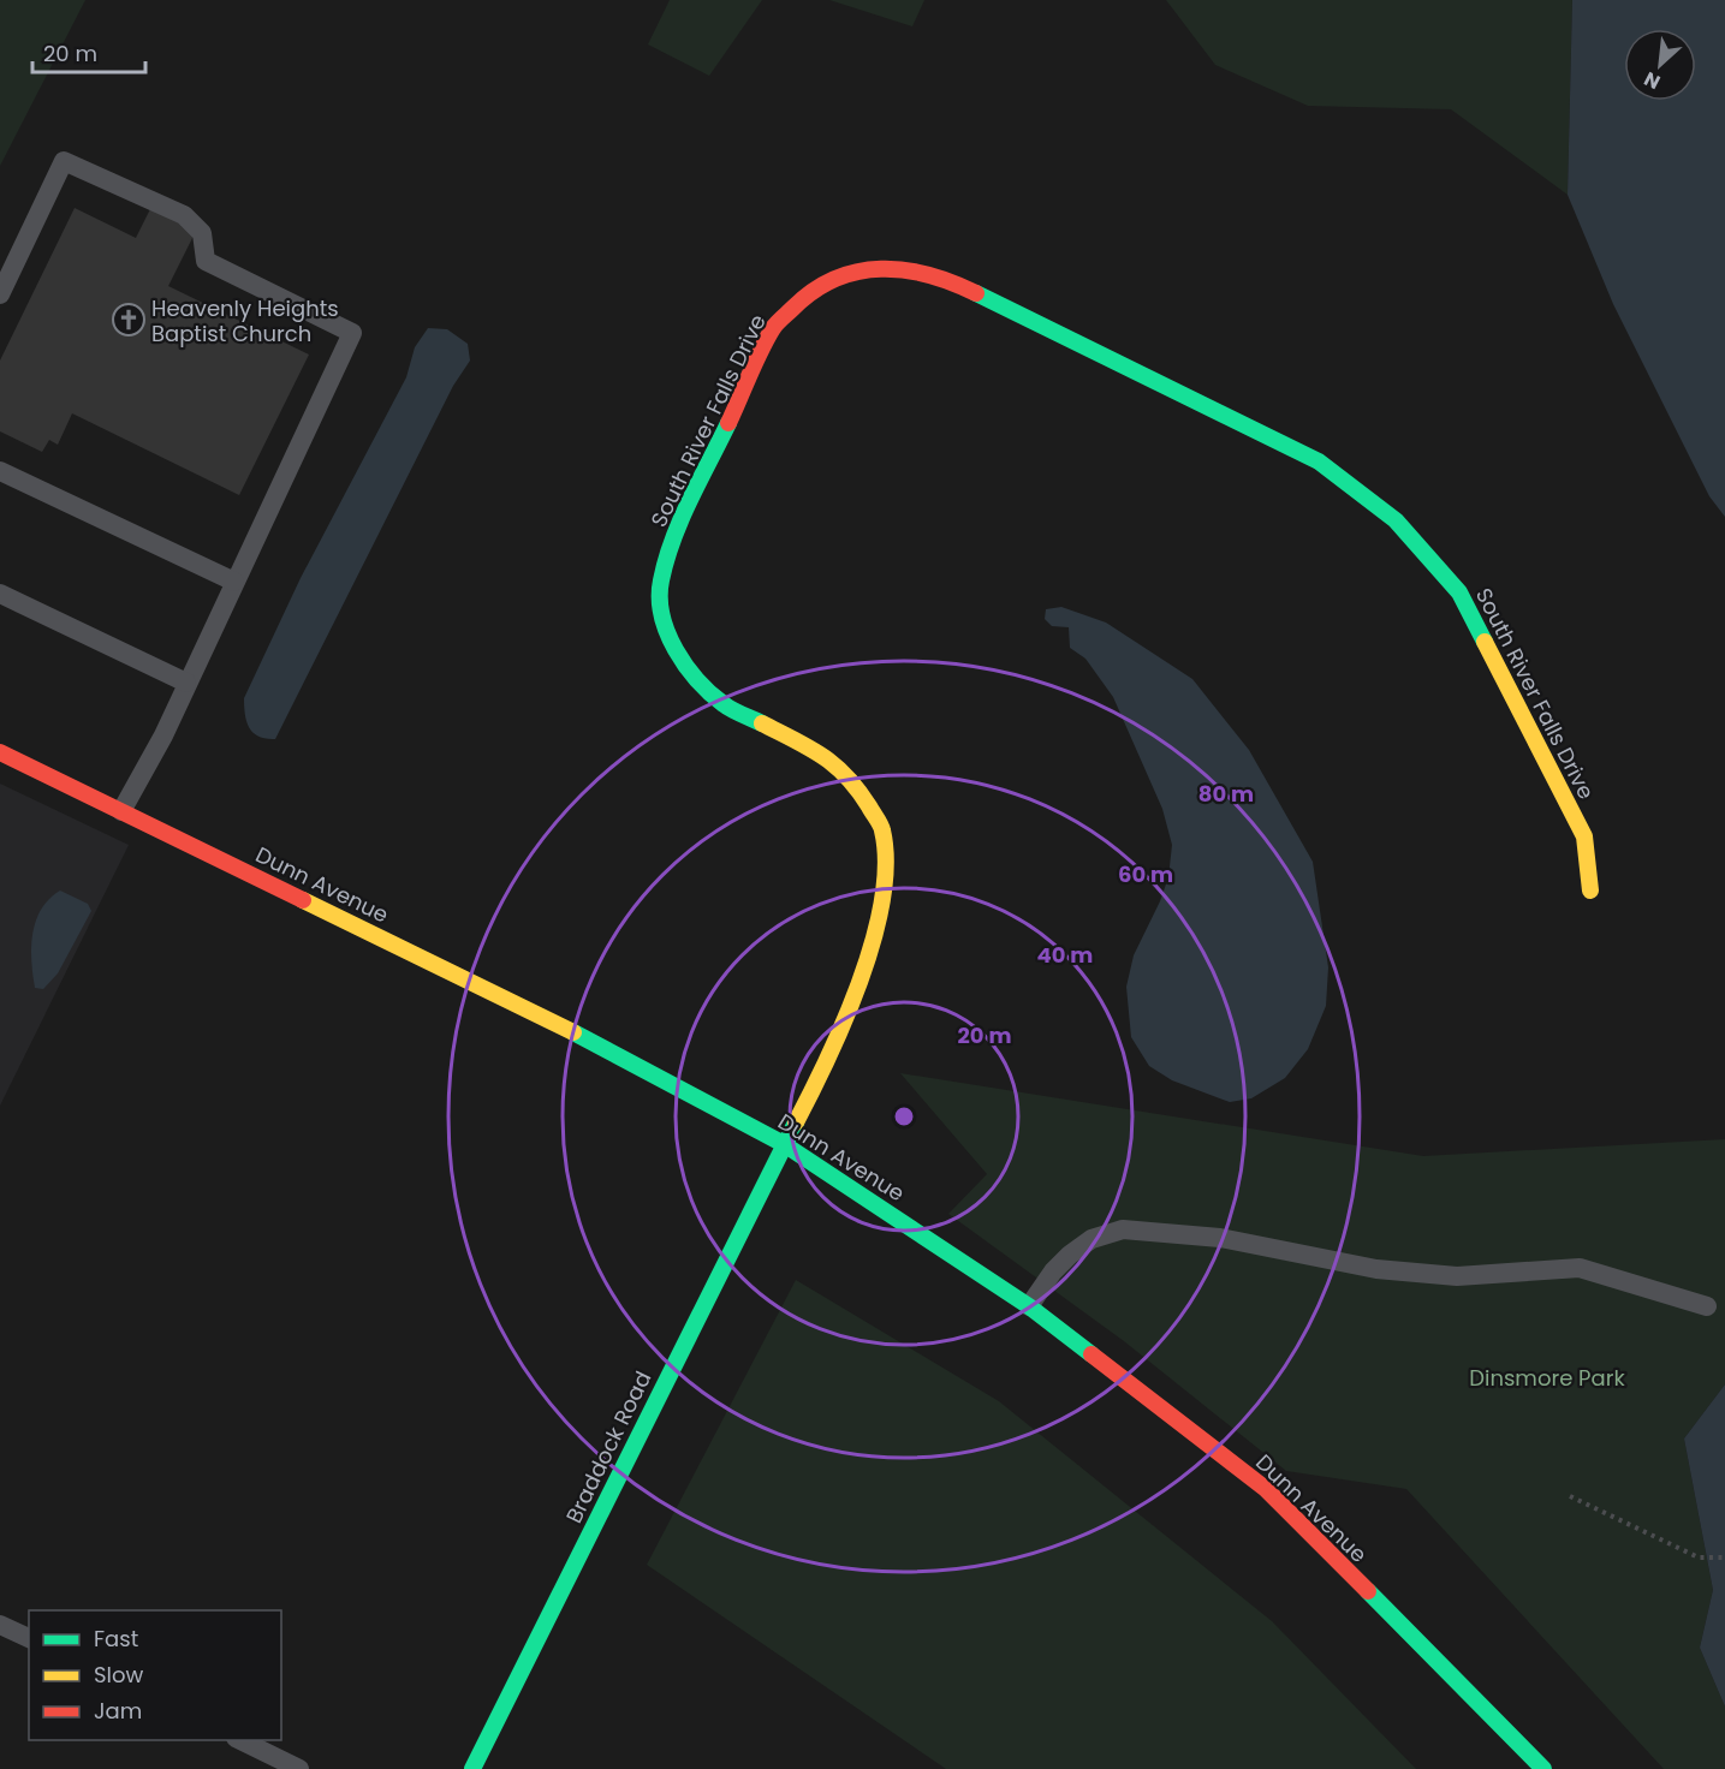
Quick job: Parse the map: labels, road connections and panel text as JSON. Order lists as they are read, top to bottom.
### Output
{
  "streets": {
    "street": ["South River Falls Drive", "Dunn Avenue", "Braddock Road"]
  },
  "crossings": [
    ["South River Falls Drive", "Dunn Avenue"],
    ["South River Falls Drive", "Braddock Road"],
    ["Dunn Avenue", "Braddock Road"]
  ],
  "parks": ["Dinsmore Park"],
  "places": {
    "church": ["Heavenly Heights Baptist Church"]
  },
  "legend": ["Fast", "Slow", "Jam"],
  "scale_bar": "20 m",
  "north": "bottom left",
  "rings": [
    "80 m",
    "60 m",
    "40 m",
    "20 m"
  ]
}
